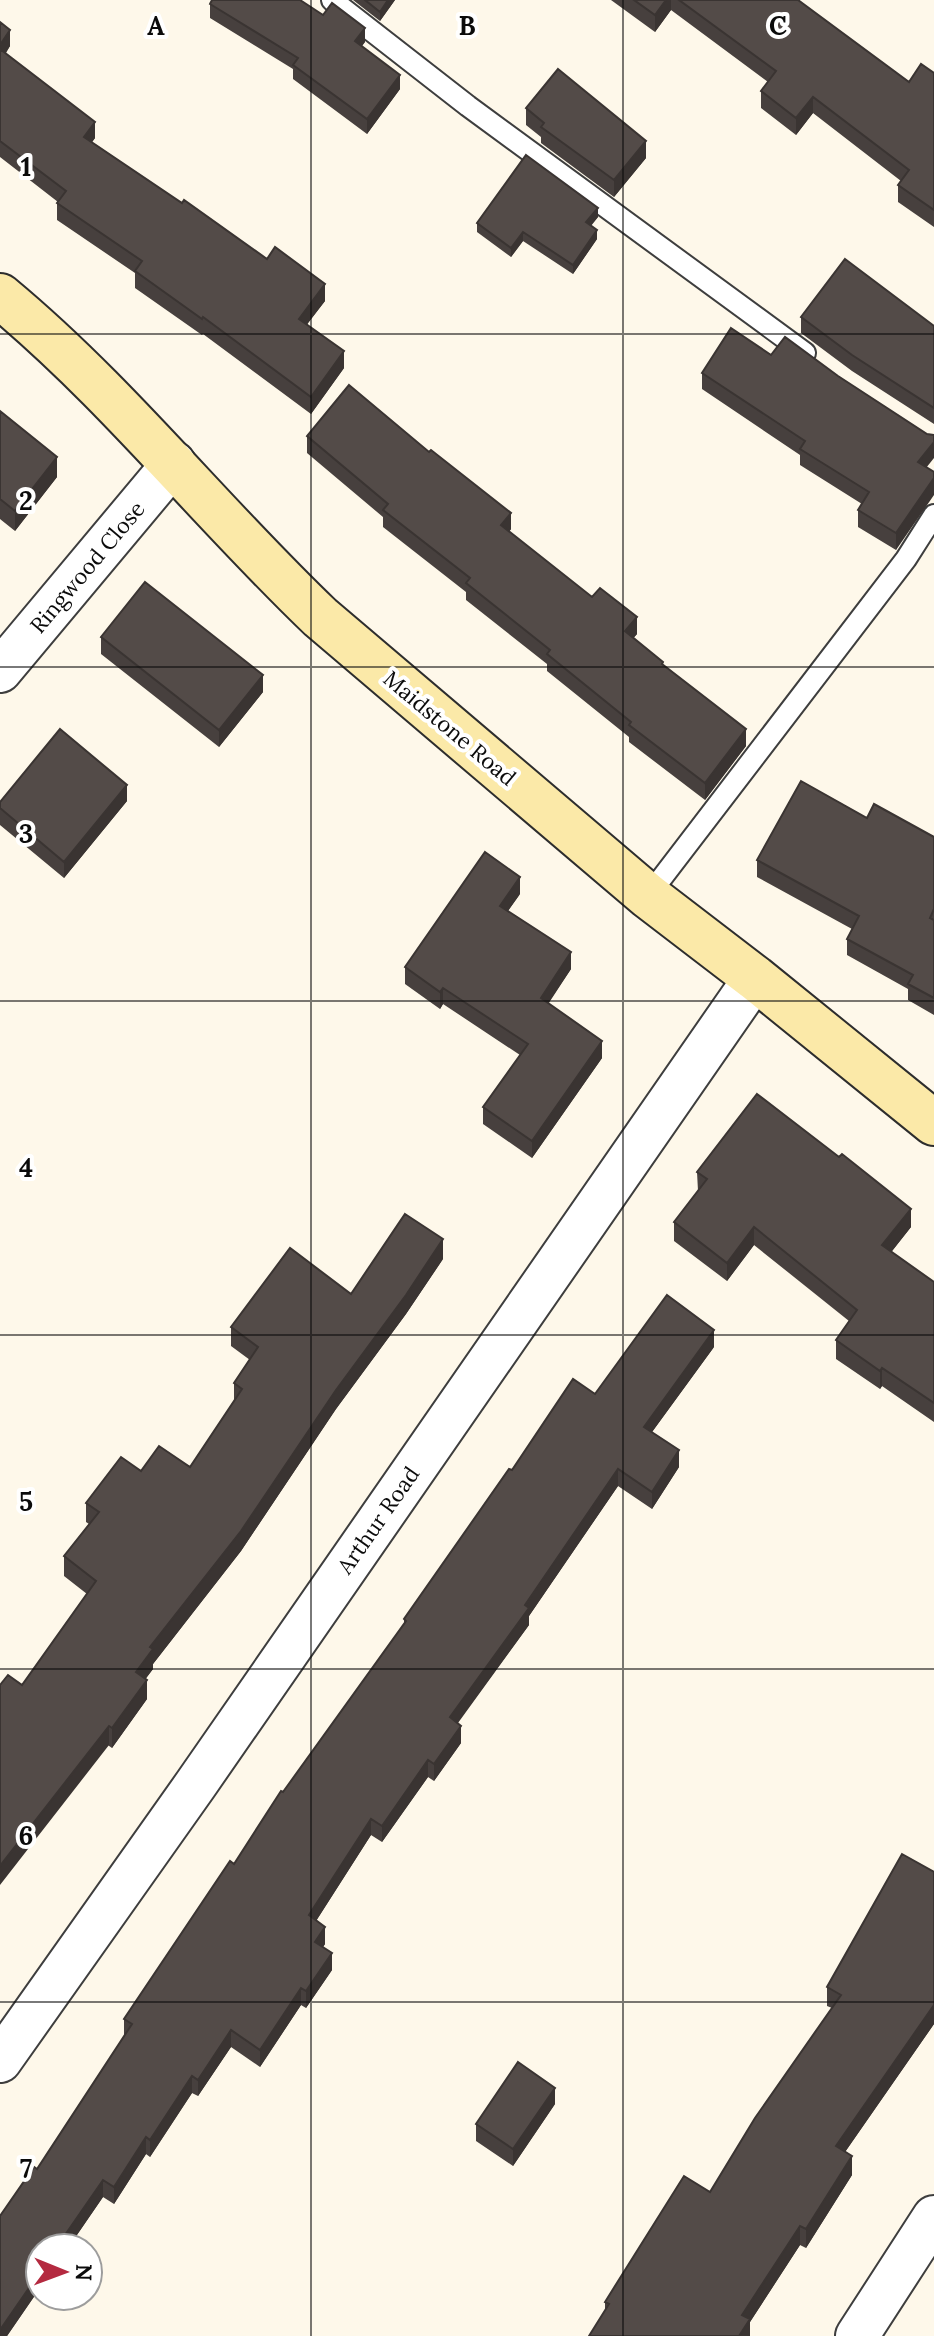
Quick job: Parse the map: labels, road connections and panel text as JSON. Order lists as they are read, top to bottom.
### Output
{
  "streets": {
    "street": ["Ringwood Close", "Maidstone Road", "Arthur Road"]
  },
  "crossings": [
    ["Ringwood Close", "Maidstone Road"],
    ["Maidstone Road", "Arthur Road"]
  ],
  "north": "right",
  "grid": {
    "columns": ["A", "B", "C"],
    "rows": [
      "1",
      "2",
      "3",
      "4",
      "5",
      "6",
      "7"
    ]
  }
}
